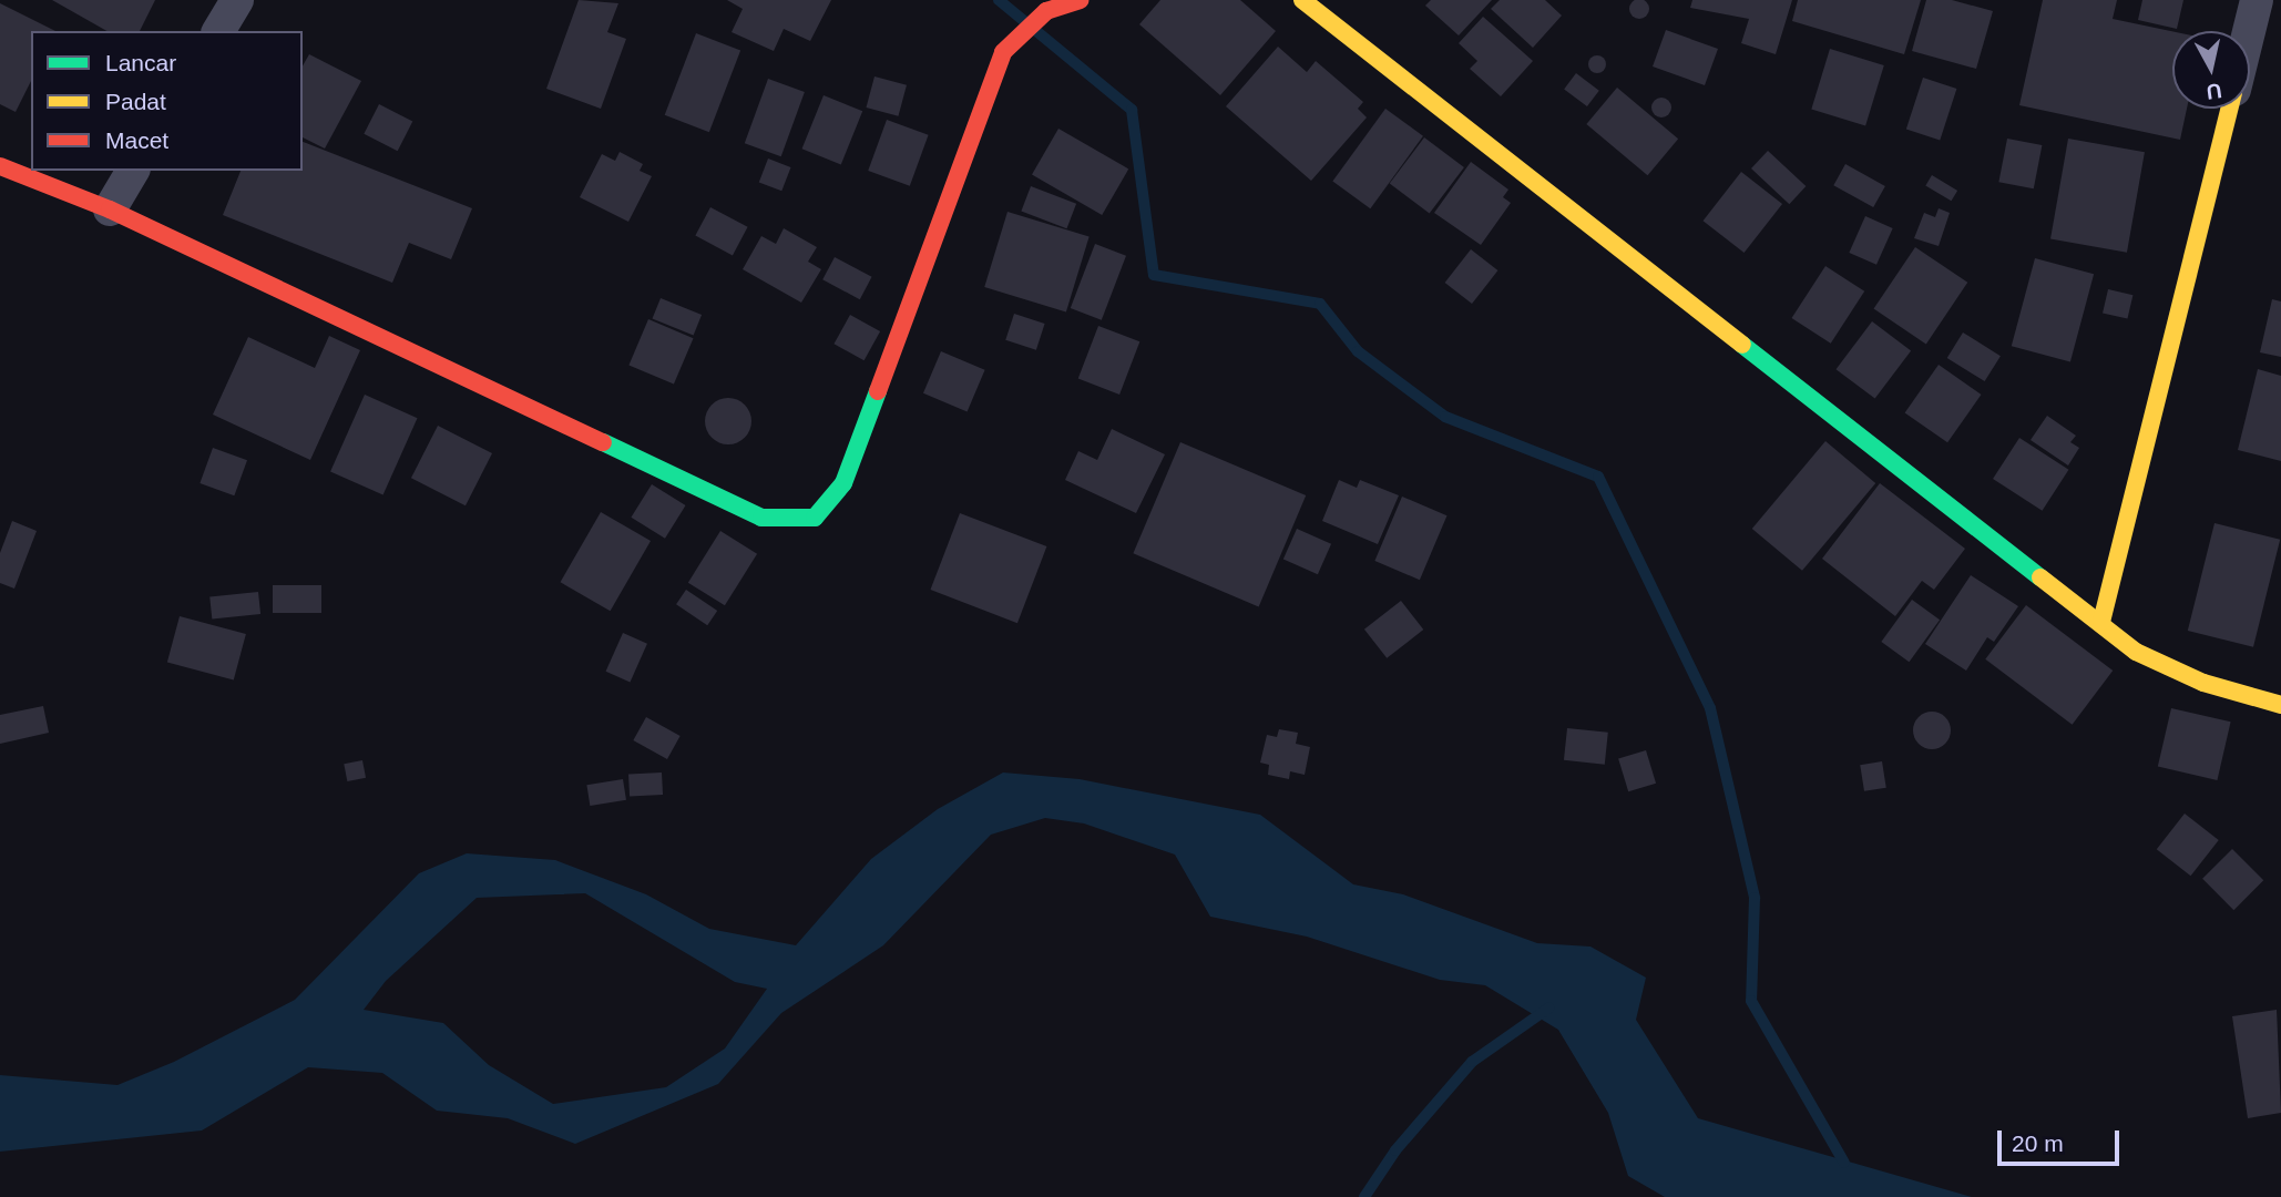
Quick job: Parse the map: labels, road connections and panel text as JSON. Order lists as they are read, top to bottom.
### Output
{
  "legend": ["Lancar", "Padat", "Macet"],
  "scale_bar": "20 m",
  "north": "bottom"
}
